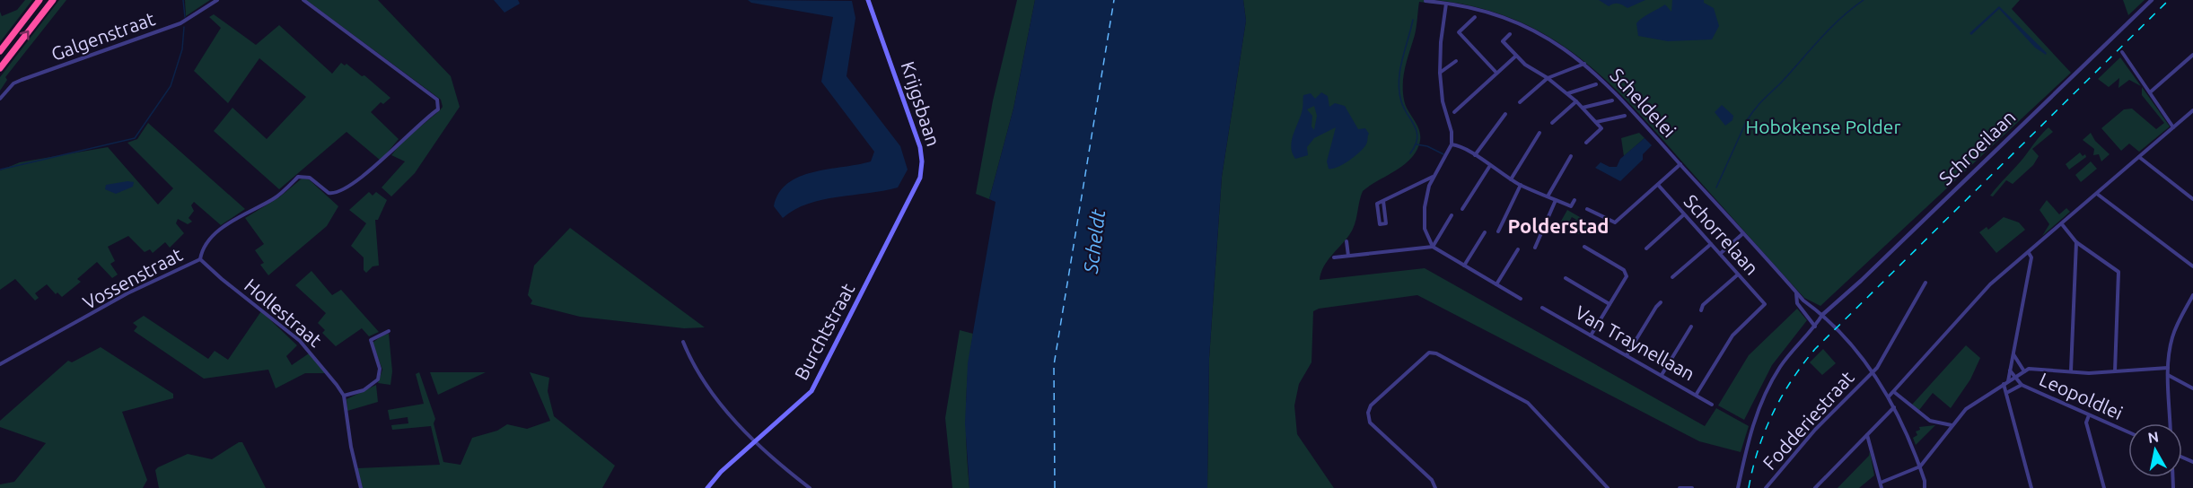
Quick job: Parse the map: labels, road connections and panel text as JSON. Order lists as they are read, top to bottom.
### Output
{
  "streets": {
    "main road": ["Krijgsbaan", "Burchtstraat"],
    "street": [
      "Galgenstraat",
      "Scheldelei",
      "Schroeilaan",
      "Schorrelaan",
      "Vossenstraat",
      "Hollestraat",
      "Van Traynellaan",
      "Leopoldlei",
      "Fodderiestraat"
    ]
  },
  "crossings": [
    ["Scheldelei", "Schroeilaan"],
    ["Scheldelei", "Fodderiestraat"],
    ["Krijgsbaan", "Burchtstraat"],
    ["Schorrelaan", "Van Traynellaan"],
    ["Vossenstraat", "Hollestraat"]
  ],
  "districts": ["Polderstad"],
  "water": ["Scheldt"],
  "parks": ["Hobokense Polder"],
  "north": "top"
}
